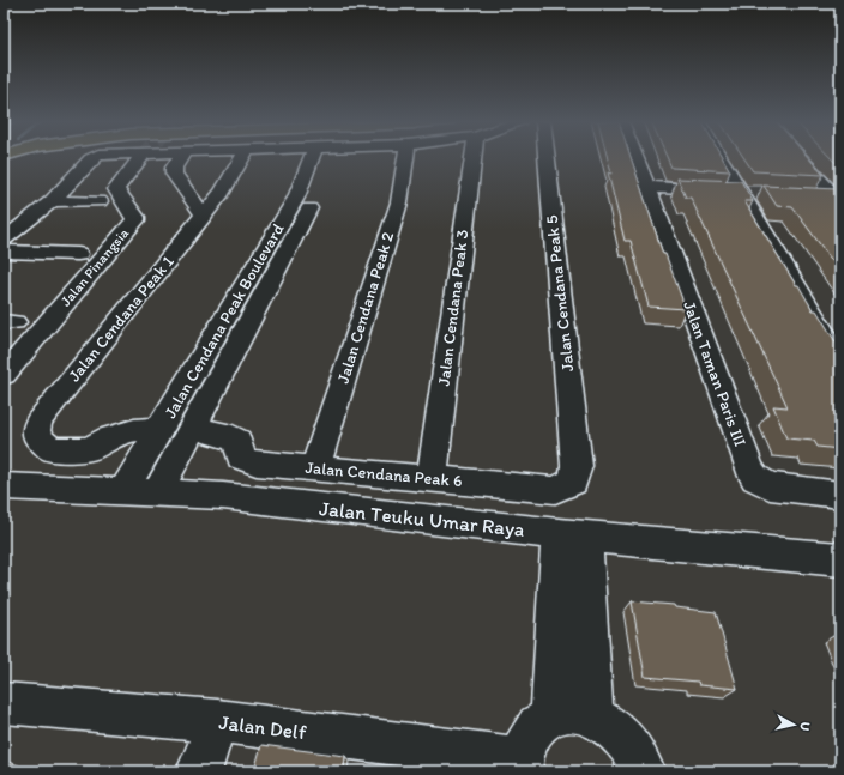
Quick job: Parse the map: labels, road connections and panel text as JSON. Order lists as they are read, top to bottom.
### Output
{
  "streets": {
    "street": [
      "Jalan Pinangsia",
      "Jalan Cendana Peak 5",
      "Jalan Cendana Peak 2",
      "Jalan Cendana Peak 3",
      "Jalan Cendana Peak 1",
      "Jalan Cendana Peak Boulevard",
      "Jalan Taman Paris III",
      "Jalan Cendana Peak 6",
      "Jalan Teuku Umar Raya",
      "Jalan Delf"
    ]
  },
  "crossings": [
    ["Jalan Cendana Peak 5", "Jalan Cendana Peak 6"],
    ["Jalan Cendana Peak 2", "Jalan Cendana Peak 6"],
    ["Jalan Cendana Peak 3", "Jalan Cendana Peak 6"],
    ["Jalan Cendana Peak 1", "Jalan Cendana Peak Boulevard"],
    ["Jalan Cendana Peak Boulevard", "Jalan Cendana Peak 6"],
    ["Jalan Cendana Peak Boulevard", "Jalan Teuku Umar Raya"]
  ],
  "north": "right"
}
